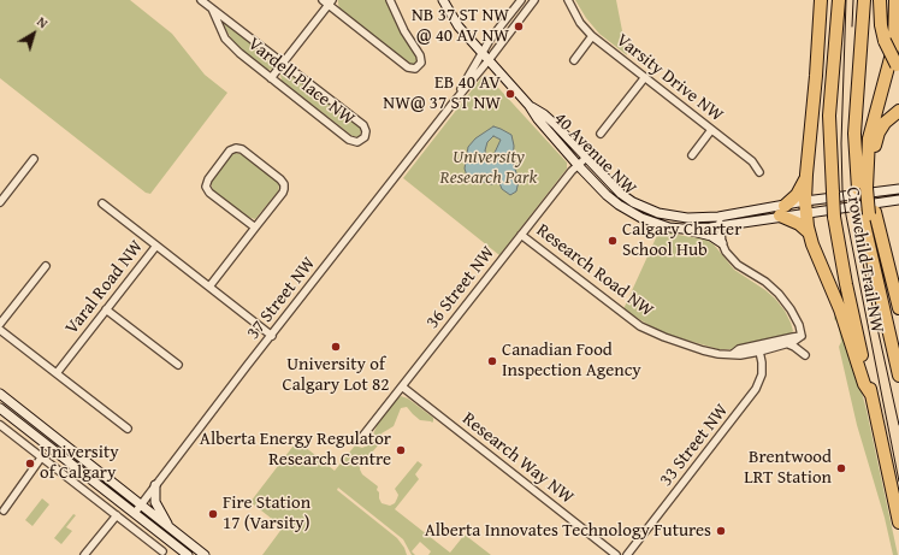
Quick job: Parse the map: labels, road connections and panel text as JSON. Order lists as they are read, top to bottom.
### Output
{
  "streets": {
    "highway": ["Crowchild Trail NW"],
    "street": [
      "Varsity Drive NW",
      "Vardell Place NW",
      "40 Avenue NW",
      "Research Road NW",
      "Varal Road NW",
      "36 Street NW",
      "37 Street NW",
      "33 Street NW",
      "Research Way NW"
    ]
  },
  "crossings": [
    ["40 Avenue NW", "36 Street NW"],
    ["40 Avenue NW", "37 Street NW"],
    ["Research Road NW", "36 Street NW"],
    ["Research Road NW", "33 Street NW"],
    ["Varal Road NW", "37 Street NW"],
    ["36 Street NW", "Research Way NW"]
  ],
  "parks": ["University Research Park"],
  "places": [
    "NB 37 ST NW @ 40 AV NW",
    "EB 40 AV NW@ 37 ST NW",
    "Calgary Charter School Hub",
    "University of Calgary Lot 82",
    "Canadian Food Inspection Agency",
    "Alberta Energy Regulator Research Centre",
    "University of Calgary",
    "Brentwood LRT Station",
    "Fire Station 17 (Varsity)",
    "Alberta Innovates Technology Futures"
  ],
  "north": "top right"
}
